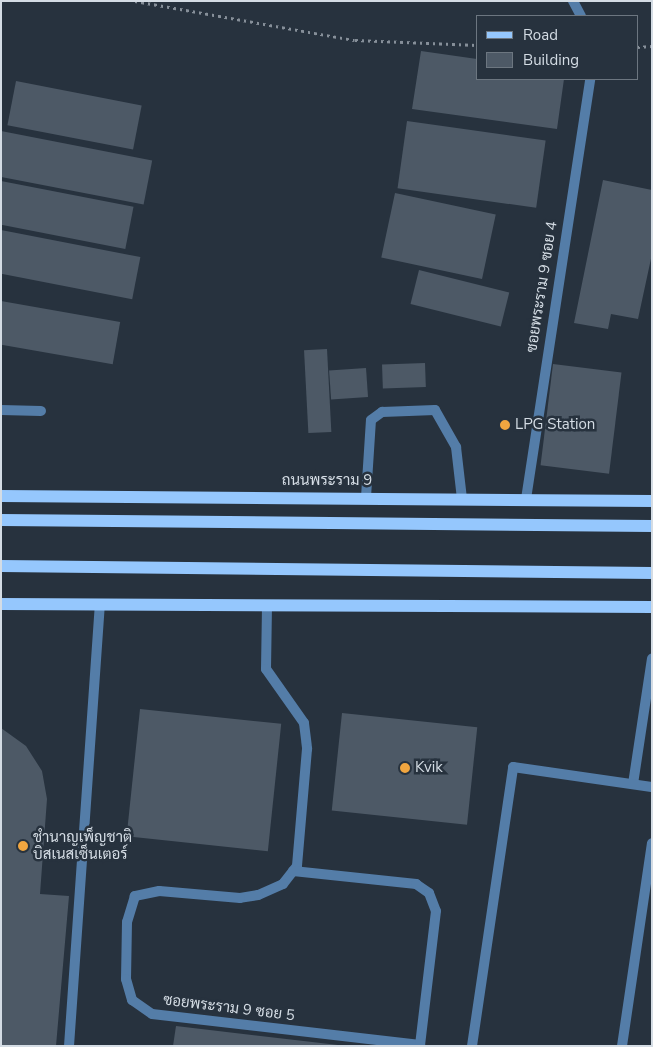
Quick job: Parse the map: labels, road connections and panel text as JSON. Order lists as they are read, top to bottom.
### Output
{
  "streets": {
    "main road": ["ถนนพระราม 9"],
    "street": ["ซอยพระราม 9 ซอย 4", "ซอยพระราม 9 ซอย 5"]
  },
  "crossings": [
    ["ซอยพระราม 9 ซอย 4", "ถนนพระราม 9"]
  ],
  "places": ["LPG Station", "Kvik", "ชำนาญเพ็ญชาติ บิสเนสเซ็นเตอร์"],
  "legend": ["Road", "Building"]
}
